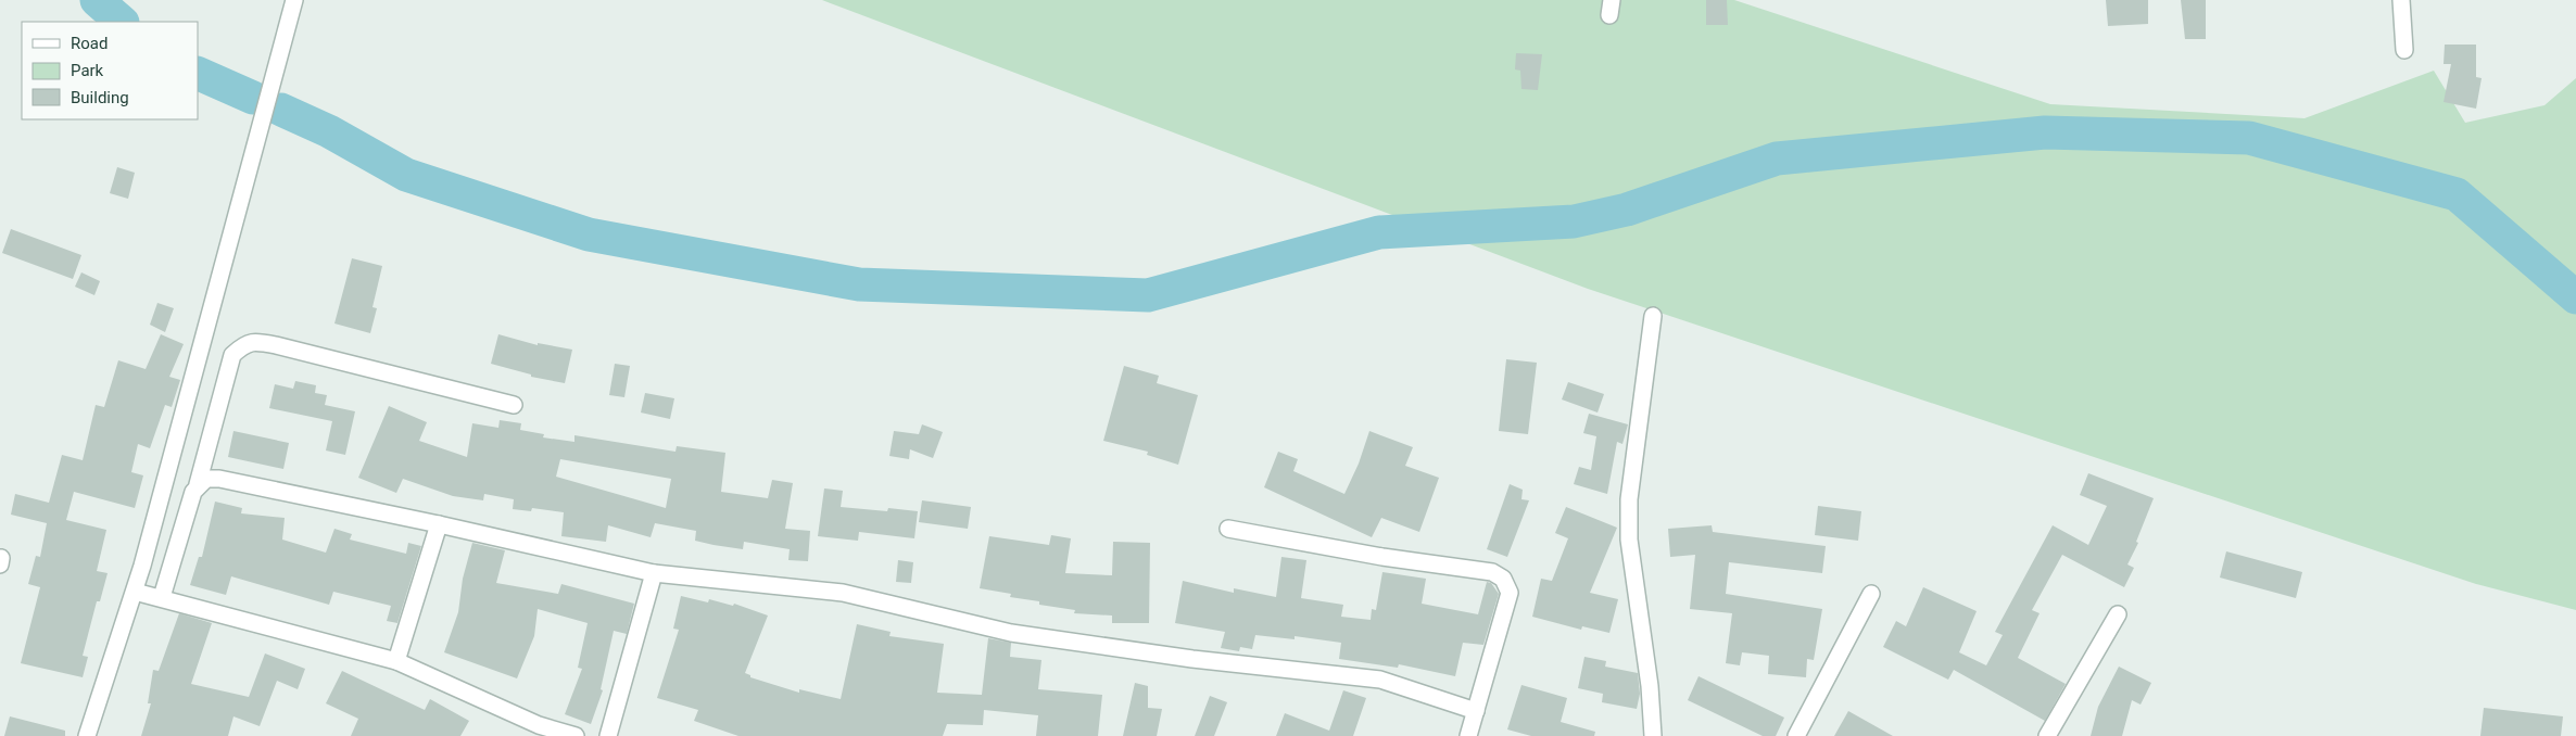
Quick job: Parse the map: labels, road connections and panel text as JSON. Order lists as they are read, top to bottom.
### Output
{
  "legend": ["Road", "Park", "Building"]
}
